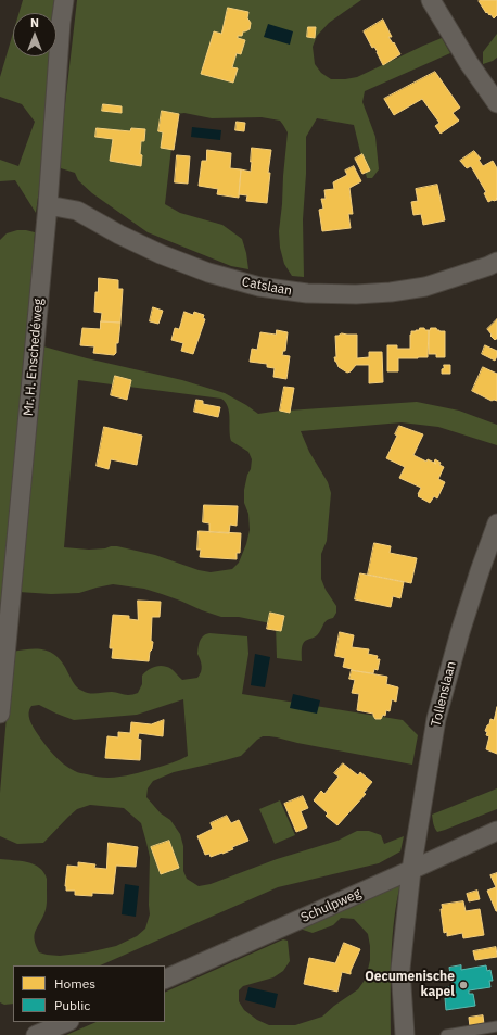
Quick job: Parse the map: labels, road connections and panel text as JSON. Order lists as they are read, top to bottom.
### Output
{
  "streets": {
    "street": [
      "Catslaan",
      "Mr. H. Enschedéweg",
      "Tollenslaan",
      "Schulpweg"
    ]
  },
  "crossings": [
    ["Catslaan", "Mr. H. Enschedéweg"],
    ["Tollenslaan", "Schulpweg"]
  ],
  "places": ["Oecumenische kapel"],
  "legend": ["Homes", "Public"],
  "north": "top"
}
